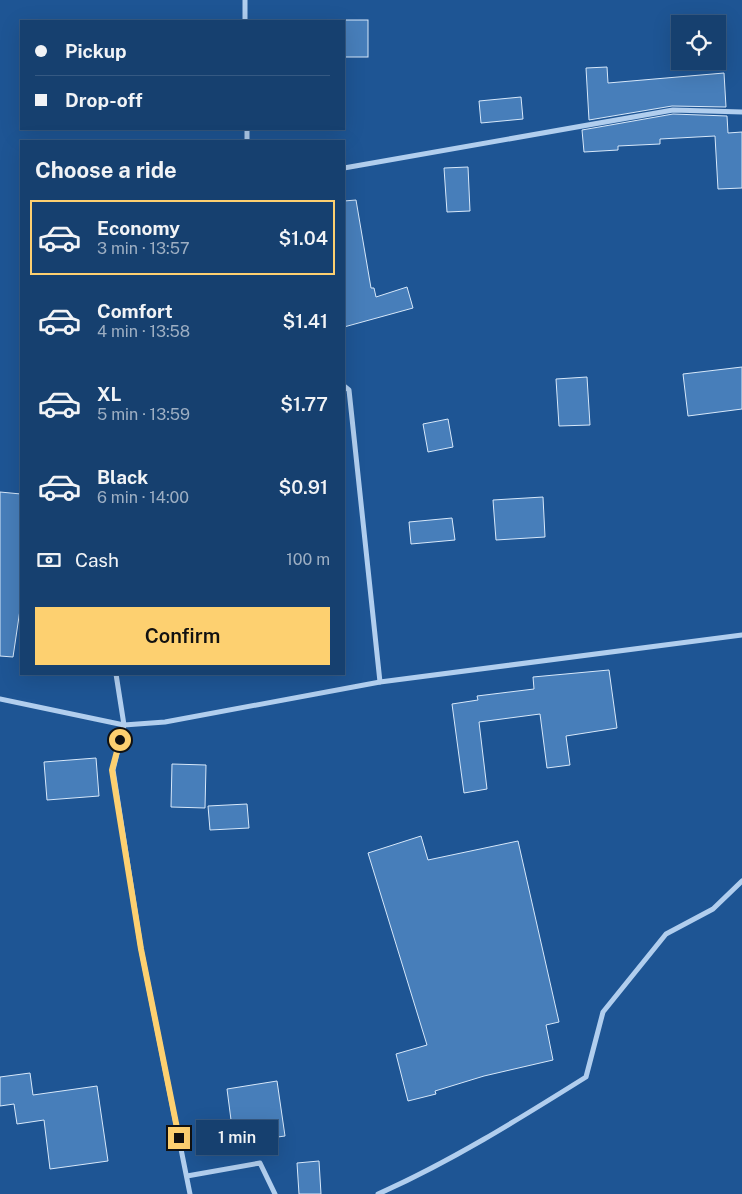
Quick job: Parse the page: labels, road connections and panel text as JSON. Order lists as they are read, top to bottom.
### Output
{
  "page": {
    "banner": ["Pickup", "Drop-off"],
    "heading": "Choose a ride",
    "list": [
      {
        "name": "Economy",
        "note": "3 min · 13:57",
        "value": "$1.04"
      },
      {
        "name": "Comfort",
        "note": "4 min · 13:58",
        "value": "$1.41"
      },
      {
        "name": "XL",
        "note": "5 min · 13:59",
        "value": "$1.77"
      },
      {
        "name": "Black",
        "note": "6 min · 14:00",
        "value": "$0.91"
      }
    ],
    "pay": ["Cash", "100 m"],
    "buttons": "Confirm",
    "bubble": "1 min"
  }
}
